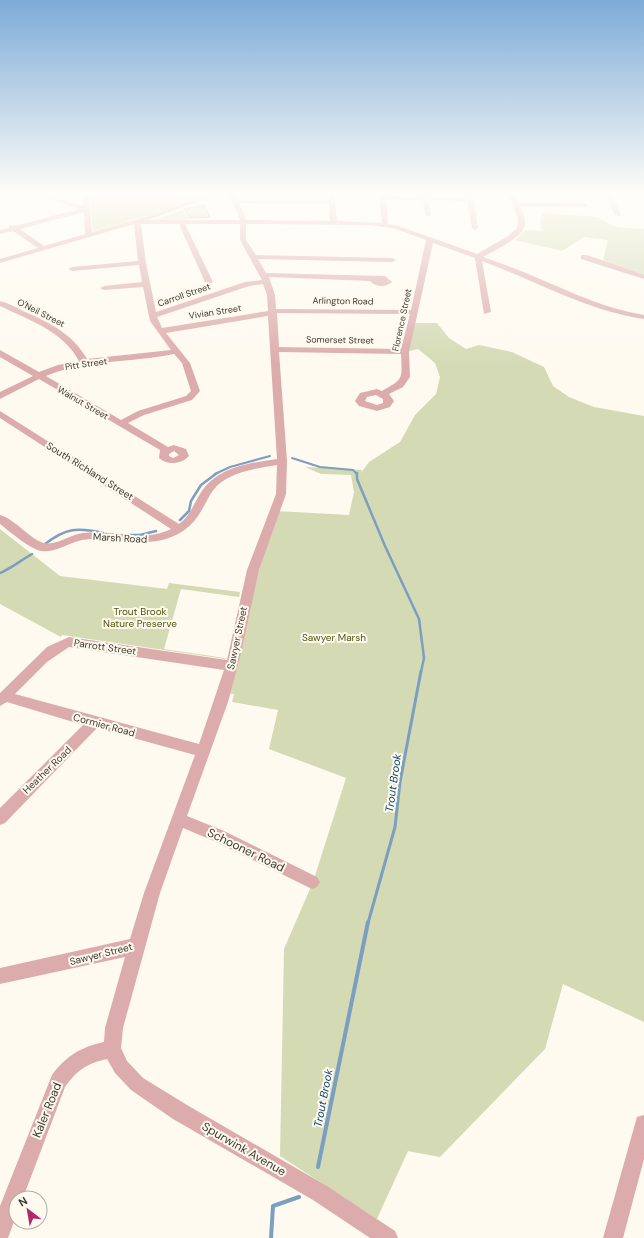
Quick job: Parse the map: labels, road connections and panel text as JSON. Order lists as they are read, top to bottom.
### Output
{
  "streets": {
    "street": [
      "Carroll Street",
      "Arlington Road",
      "Vivian Street",
      "O'Neil Street",
      "Florence Street",
      "Somerset Street",
      "Pitt Street",
      "Walnut Street",
      "South Richland Street",
      "Marsh Road",
      "Sawyer Street",
      "Parrott Street",
      "Cormier Road",
      "Heather Road",
      "Schooner Road",
      "Kaler Road",
      "Spurwink Avenue"
    ]
  },
  "crossings": [
    ["Carroll Street", "Sawyer Street"],
    ["Arlington Road", "Vivian Street"],
    ["Arlington Road", "Florence Street"],
    ["Arlington Road", "Sawyer Street"],
    ["Vivian Street", "Sawyer Street"],
    ["O'Neil Street", "Pitt Street"],
    ["Florence Street", "Somerset Street"],
    ["Somerset Street", "Sawyer Street"],
    ["Pitt Street", "Walnut Street"],
    ["South Richland Street", "Marsh Road"],
    ["Marsh Road", "Sawyer Street"],
    ["Sawyer Street", "Parrott Street"],
    ["Sawyer Street", "Cormier Road"],
    ["Sawyer Street", "Schooner Road"],
    ["Parrott Street", "Cormier Road"],
    ["Cormier Road", "Heather Road"],
    ["Kaler Road", "Spurwink Avenue"]
  ],
  "water": ["Trout Brook"],
  "parks": ["Trout Brook Nature Preserve", "Sawyer Marsh"],
  "north": "top left"
}
